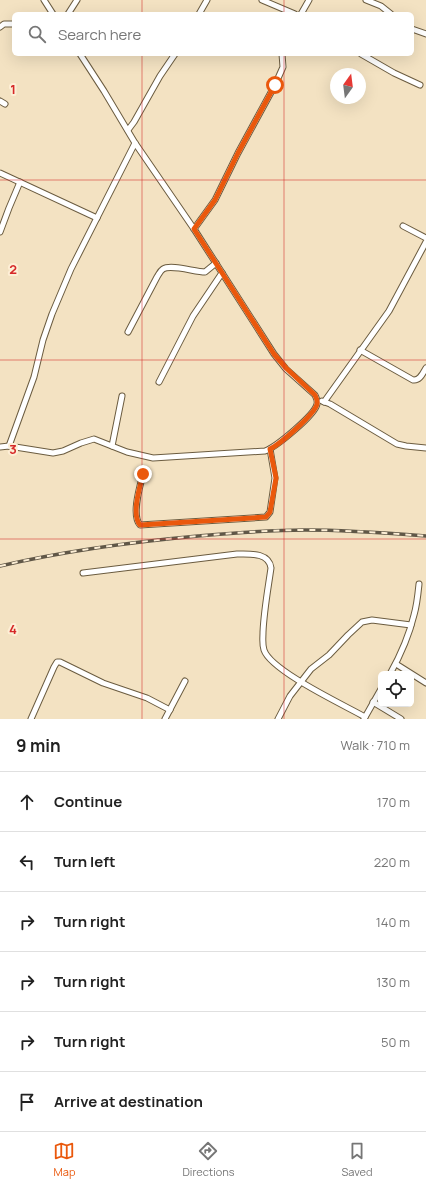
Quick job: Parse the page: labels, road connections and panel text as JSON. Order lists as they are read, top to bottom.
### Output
{
  "north": "top",
  "page": {
    "search": "Search here",
    "heading": ["9 min", "Walk · 710 m"],
    "list": [
      ["Continue", "170 m"],
      ["Turn left", "220 m"],
      ["Turn right", "140 m"],
      ["Turn right", "130 m"],
      ["Turn right", "50 m"],
      "Arrive at destination"
    ],
    "nav": ["Map", "Directions", "Saved"]
  },
  "grid": {
    "rows": [
      "1",
      "2",
      "3",
      "4"
    ]
  }
}
